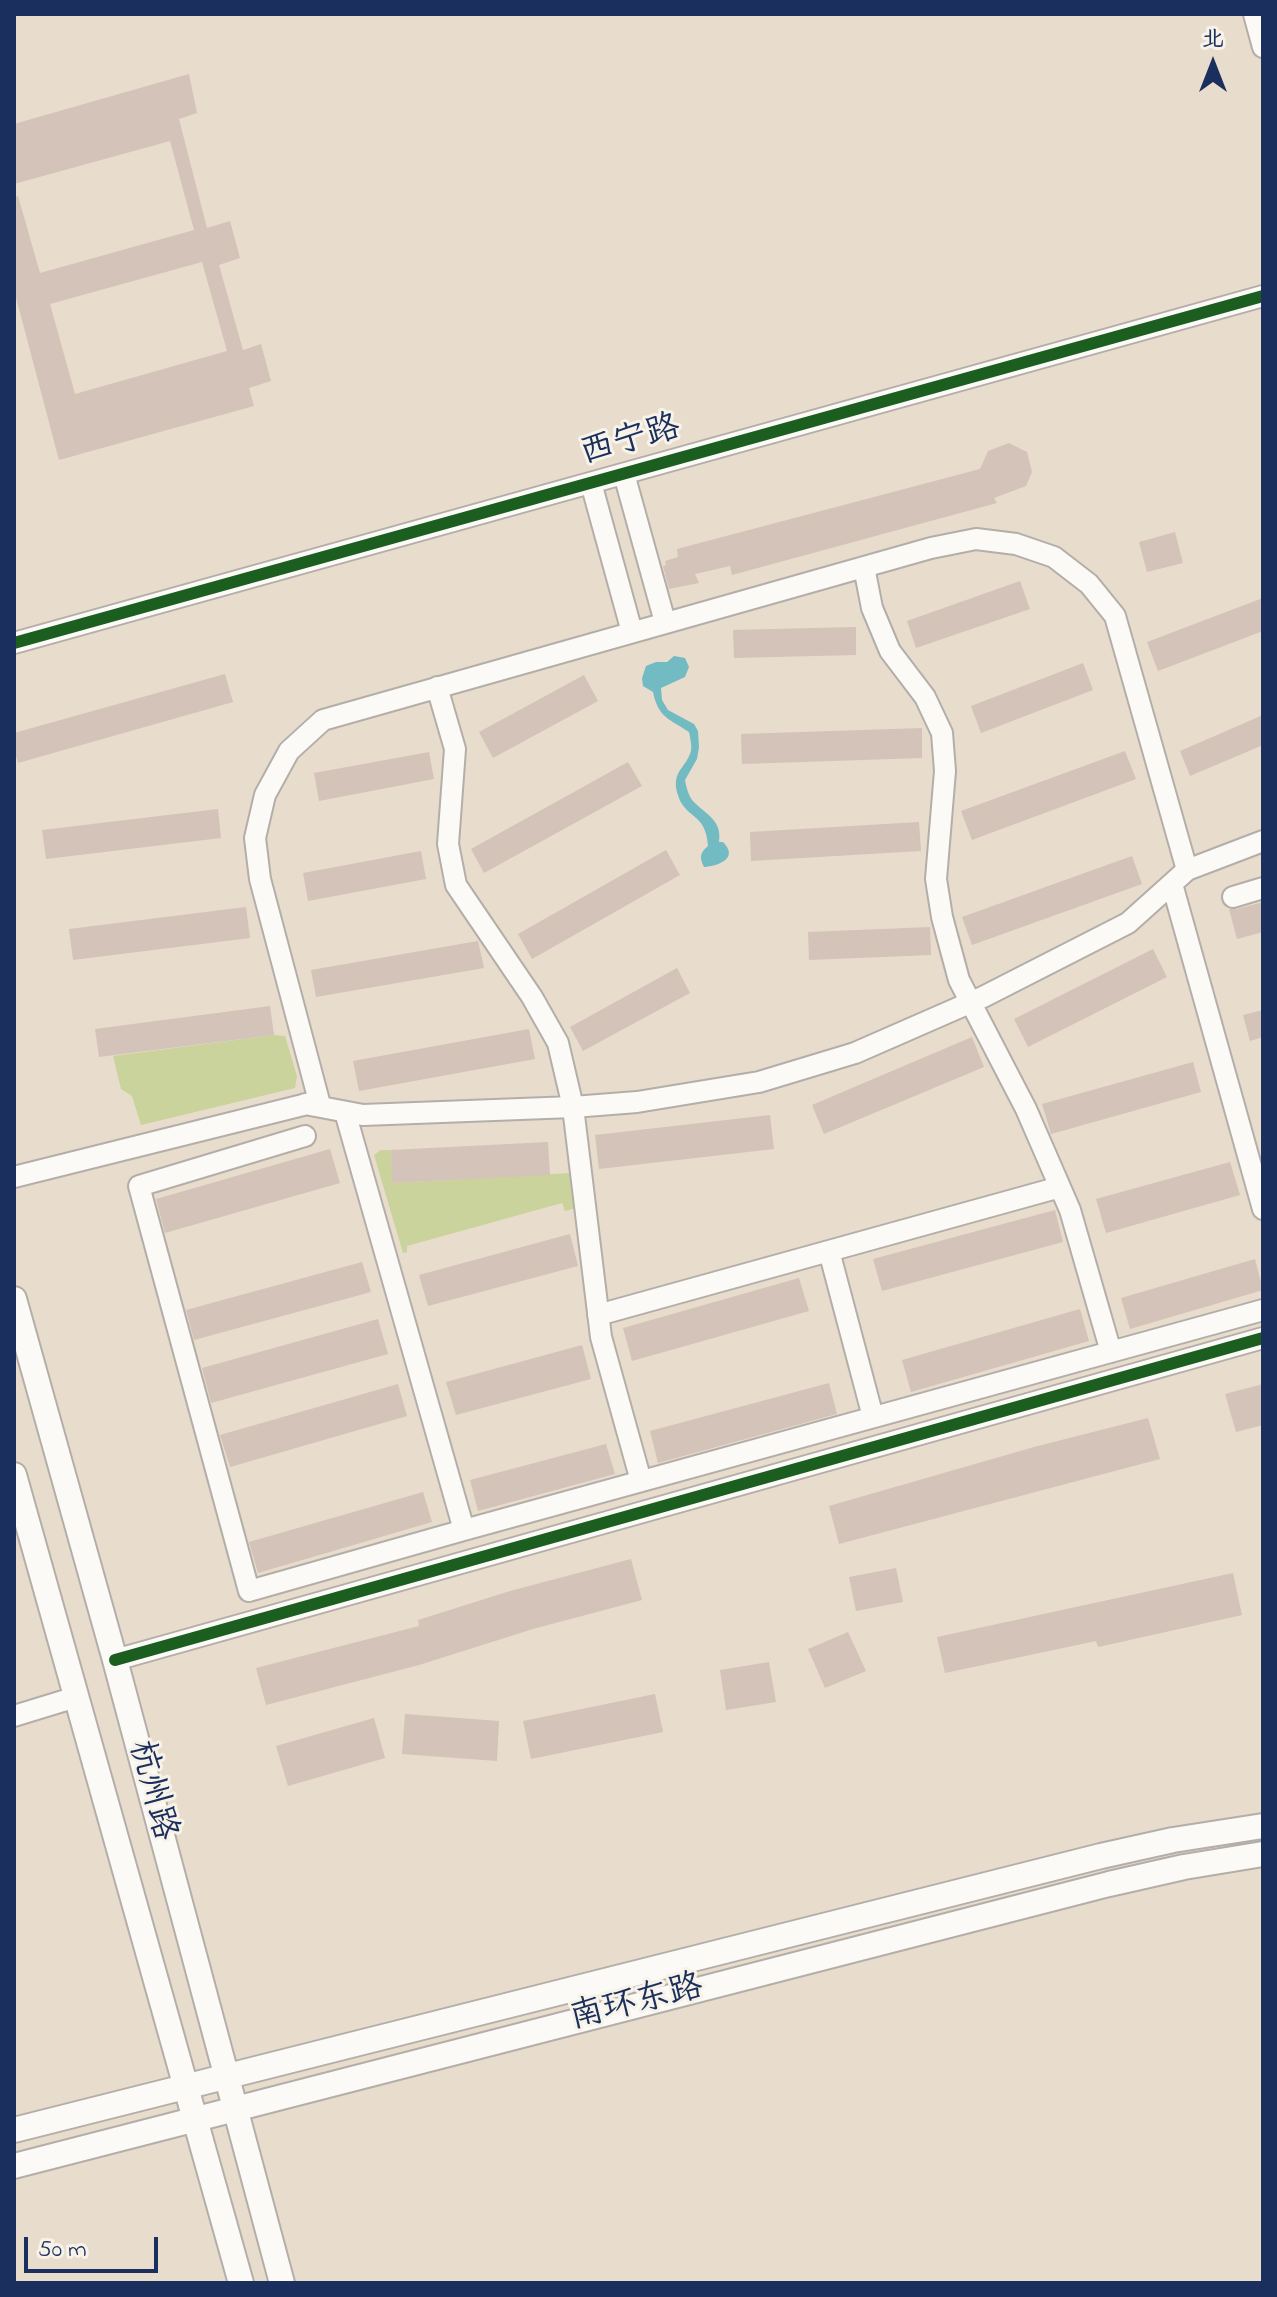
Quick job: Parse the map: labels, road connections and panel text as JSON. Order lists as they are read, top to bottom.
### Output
{
  "streets": {
    "main road": ["杭州路", "南环东路"],
    "street": ["西宁路"]
  },
  "crossings": [
    ["杭州路", "南环东路"]
  ],
  "scale_bar": "50 m",
  "north": "top"
}
